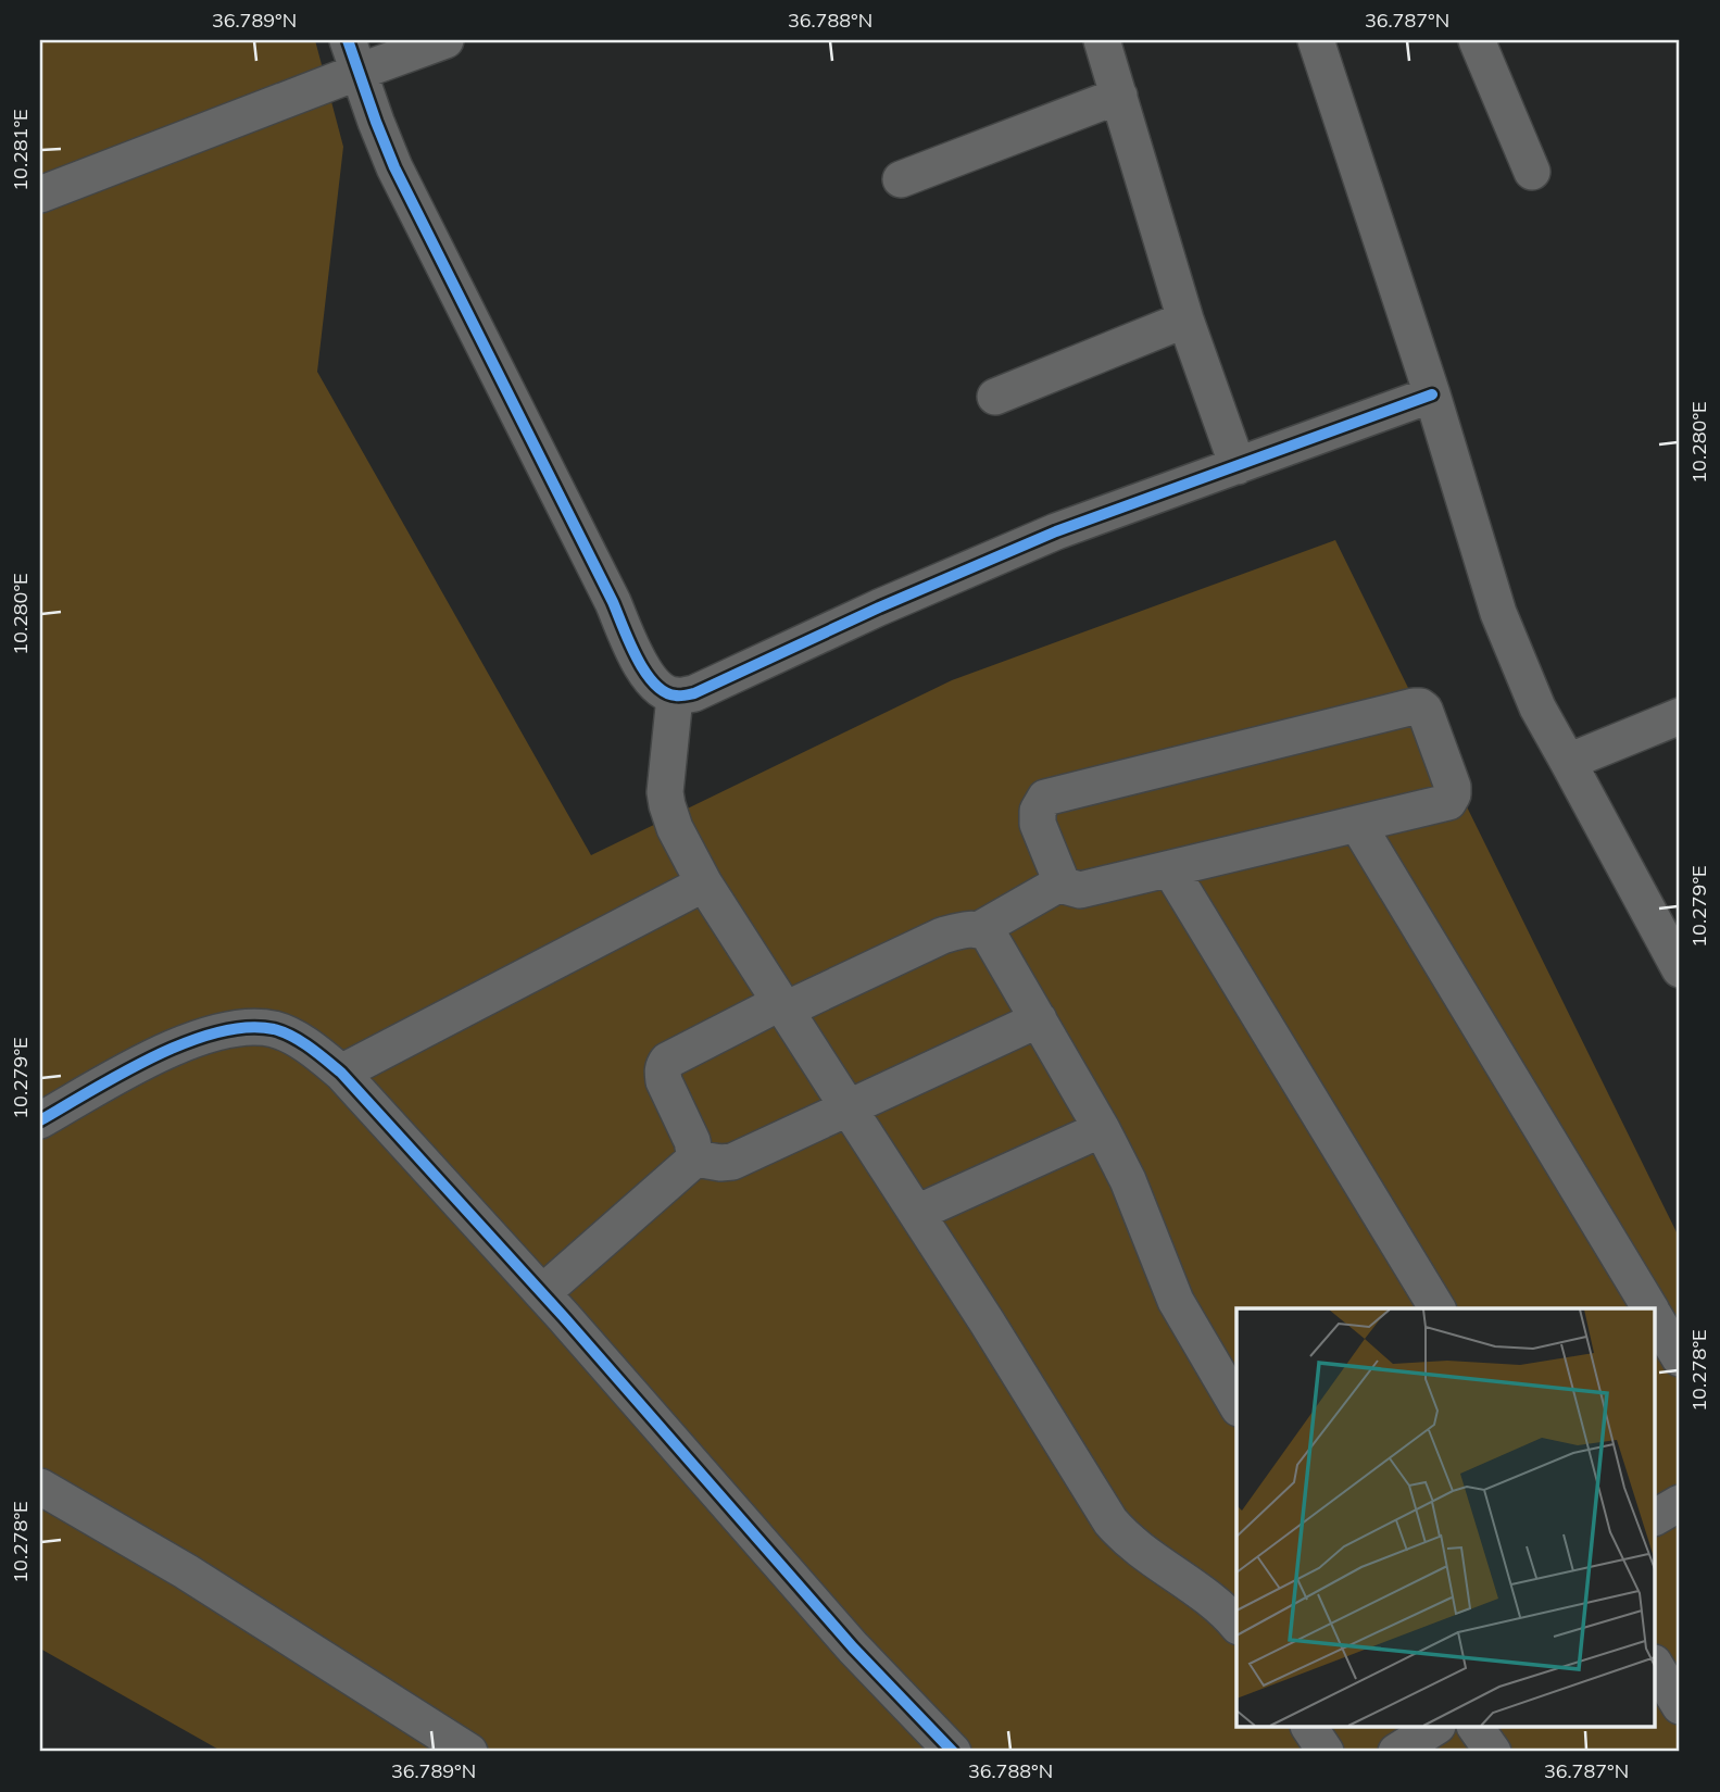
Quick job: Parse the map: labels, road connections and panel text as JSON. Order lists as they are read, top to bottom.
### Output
{
  "coordinates": [
    "36.789°N",
    "36.788°N",
    "36.787°N",
    "10.281°E",
    "10.280°E",
    "10.279°E",
    "10.278°E"
  ]
}
